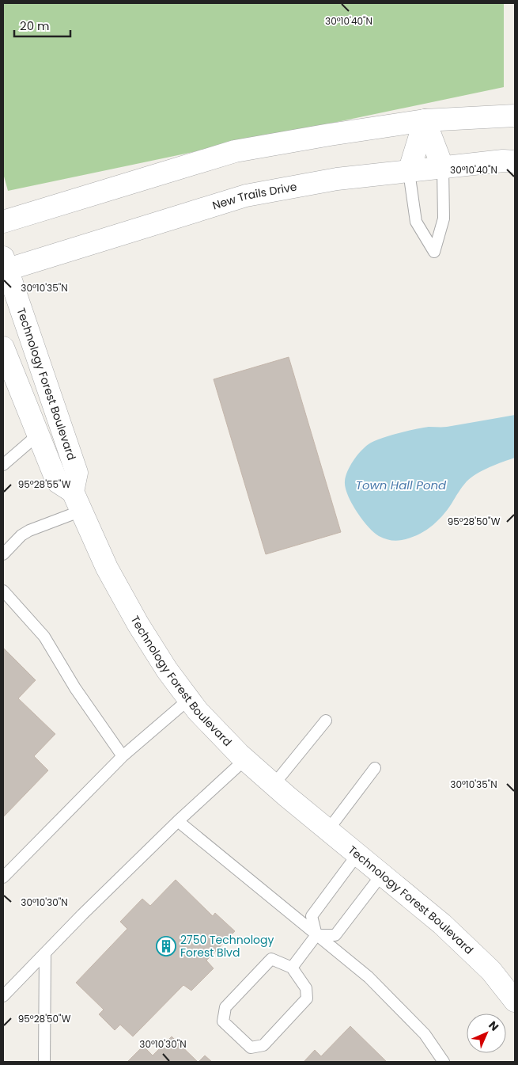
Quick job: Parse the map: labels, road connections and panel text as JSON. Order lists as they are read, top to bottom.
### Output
{
  "streets": {
    "street": ["New Trails Drive", "Technology Forest Boulevard"]
  },
  "crossings": [
    ["New Trails Drive", "Technology Forest Boulevard"]
  ],
  "water": ["Town Hall Pond"],
  "places": {
    "building": ["2750 Technology Forest Blvd"]
  },
  "scale_bar": "20 m",
  "north": "top right",
  "coordinates": [
    "30°10'40\"N",
    "30°10'35\"N",
    "95°28'55\"W",
    "95°28'50\"W",
    "30°10'30\"N"
  ]
}
